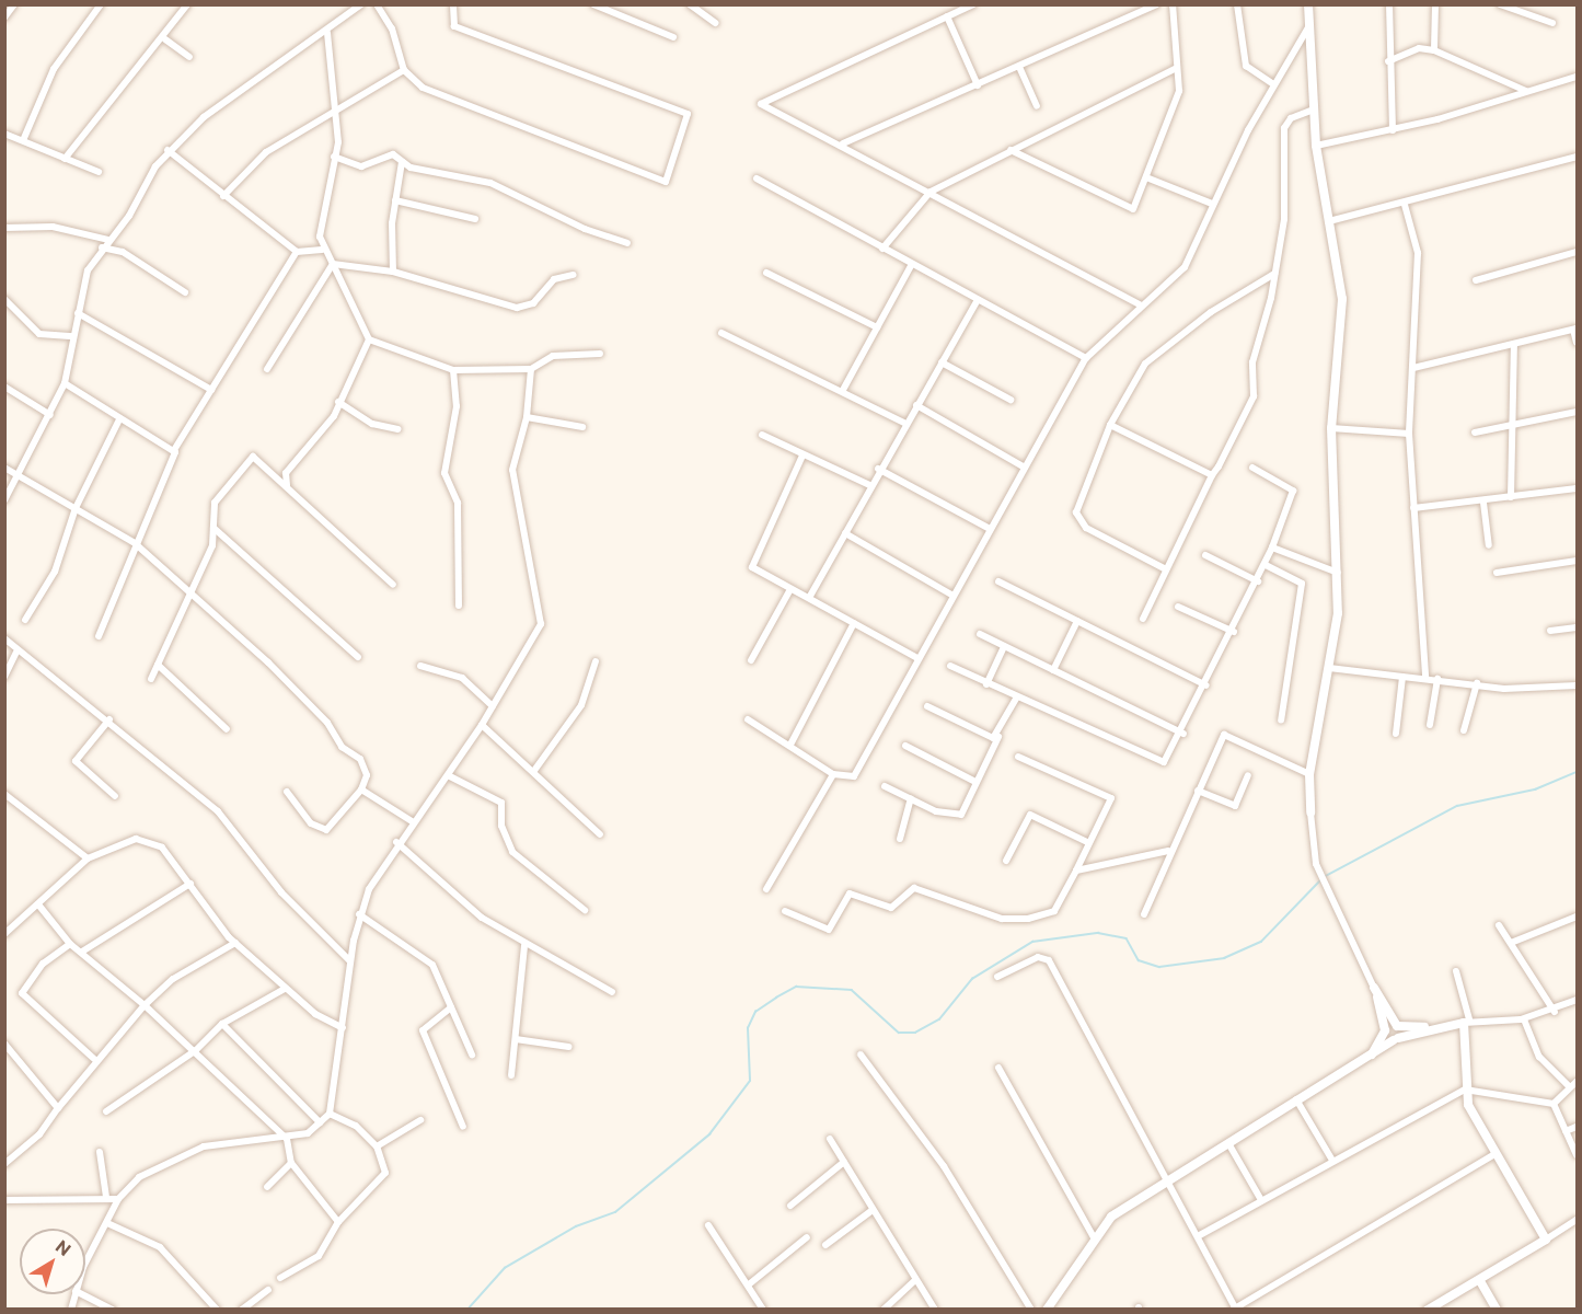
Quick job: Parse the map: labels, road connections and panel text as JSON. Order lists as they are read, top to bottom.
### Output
{
  "north": "top right"
}
